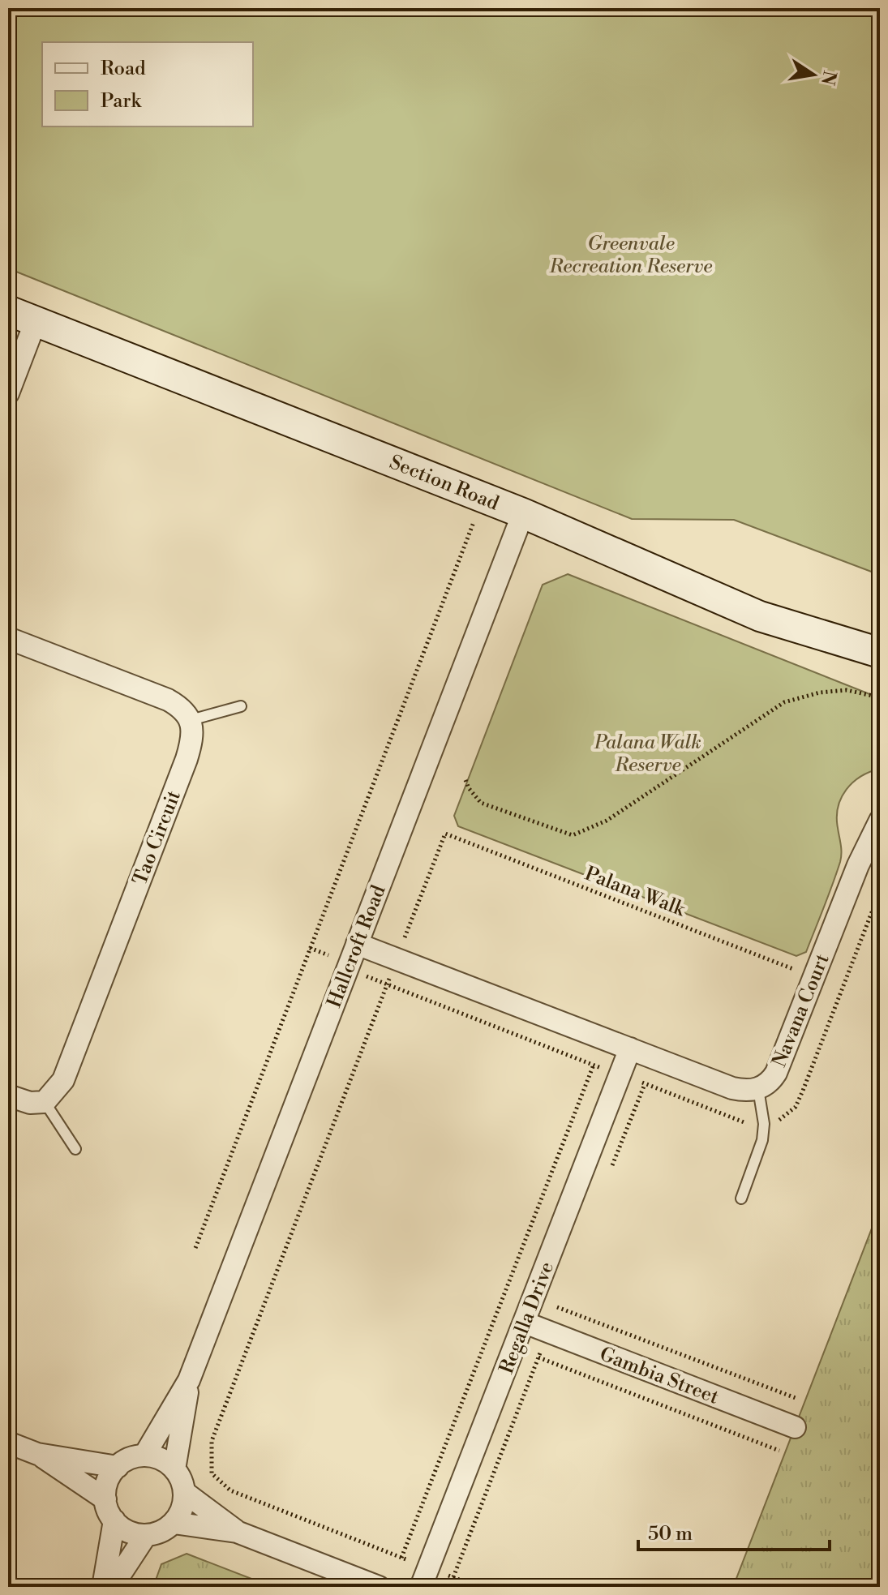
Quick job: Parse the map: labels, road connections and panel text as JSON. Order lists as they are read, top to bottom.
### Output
{
  "streets": {
    "street": [
      "Section Road",
      "Tao Circuit",
      "Hallcroft Road",
      "Navana Court",
      "Regalla Drive",
      "Gambia Street"
    ],
    "path": ["Palana Walk"]
  },
  "crossings": [
    ["Section Road", "Hallcroft Road"],
    ["Palana Walk", "Navana Court"],
    ["Regalla Drive", "Gambia Street"]
  ],
  "parks": ["Greenvale Recreation Reserve", "Palana Walk Reserve"],
  "legend": ["Road", "Park"],
  "scale_bar": "50 m",
  "north": "right"
}
